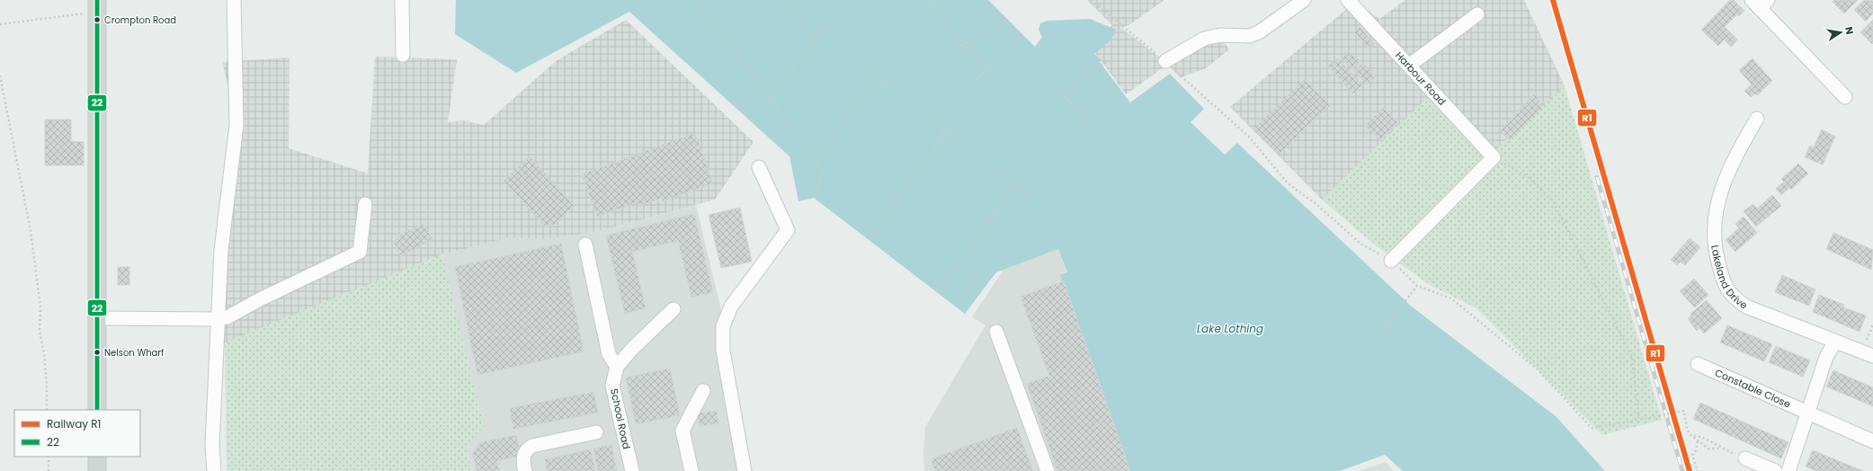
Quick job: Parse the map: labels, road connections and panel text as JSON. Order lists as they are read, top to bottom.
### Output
{
  "streets": {
    "street": [
      "Harbour Road",
      "Lakeland Drive",
      "Constable Close",
      "School Road"
    ]
  },
  "water": ["Lake Lothing"],
  "places": ["Crompton Road", "Nelson Wharf"],
  "lines": ["rail line R1", "transit line 22"],
  "legend": ["Railway R1", "22"],
  "north": "right"
}
